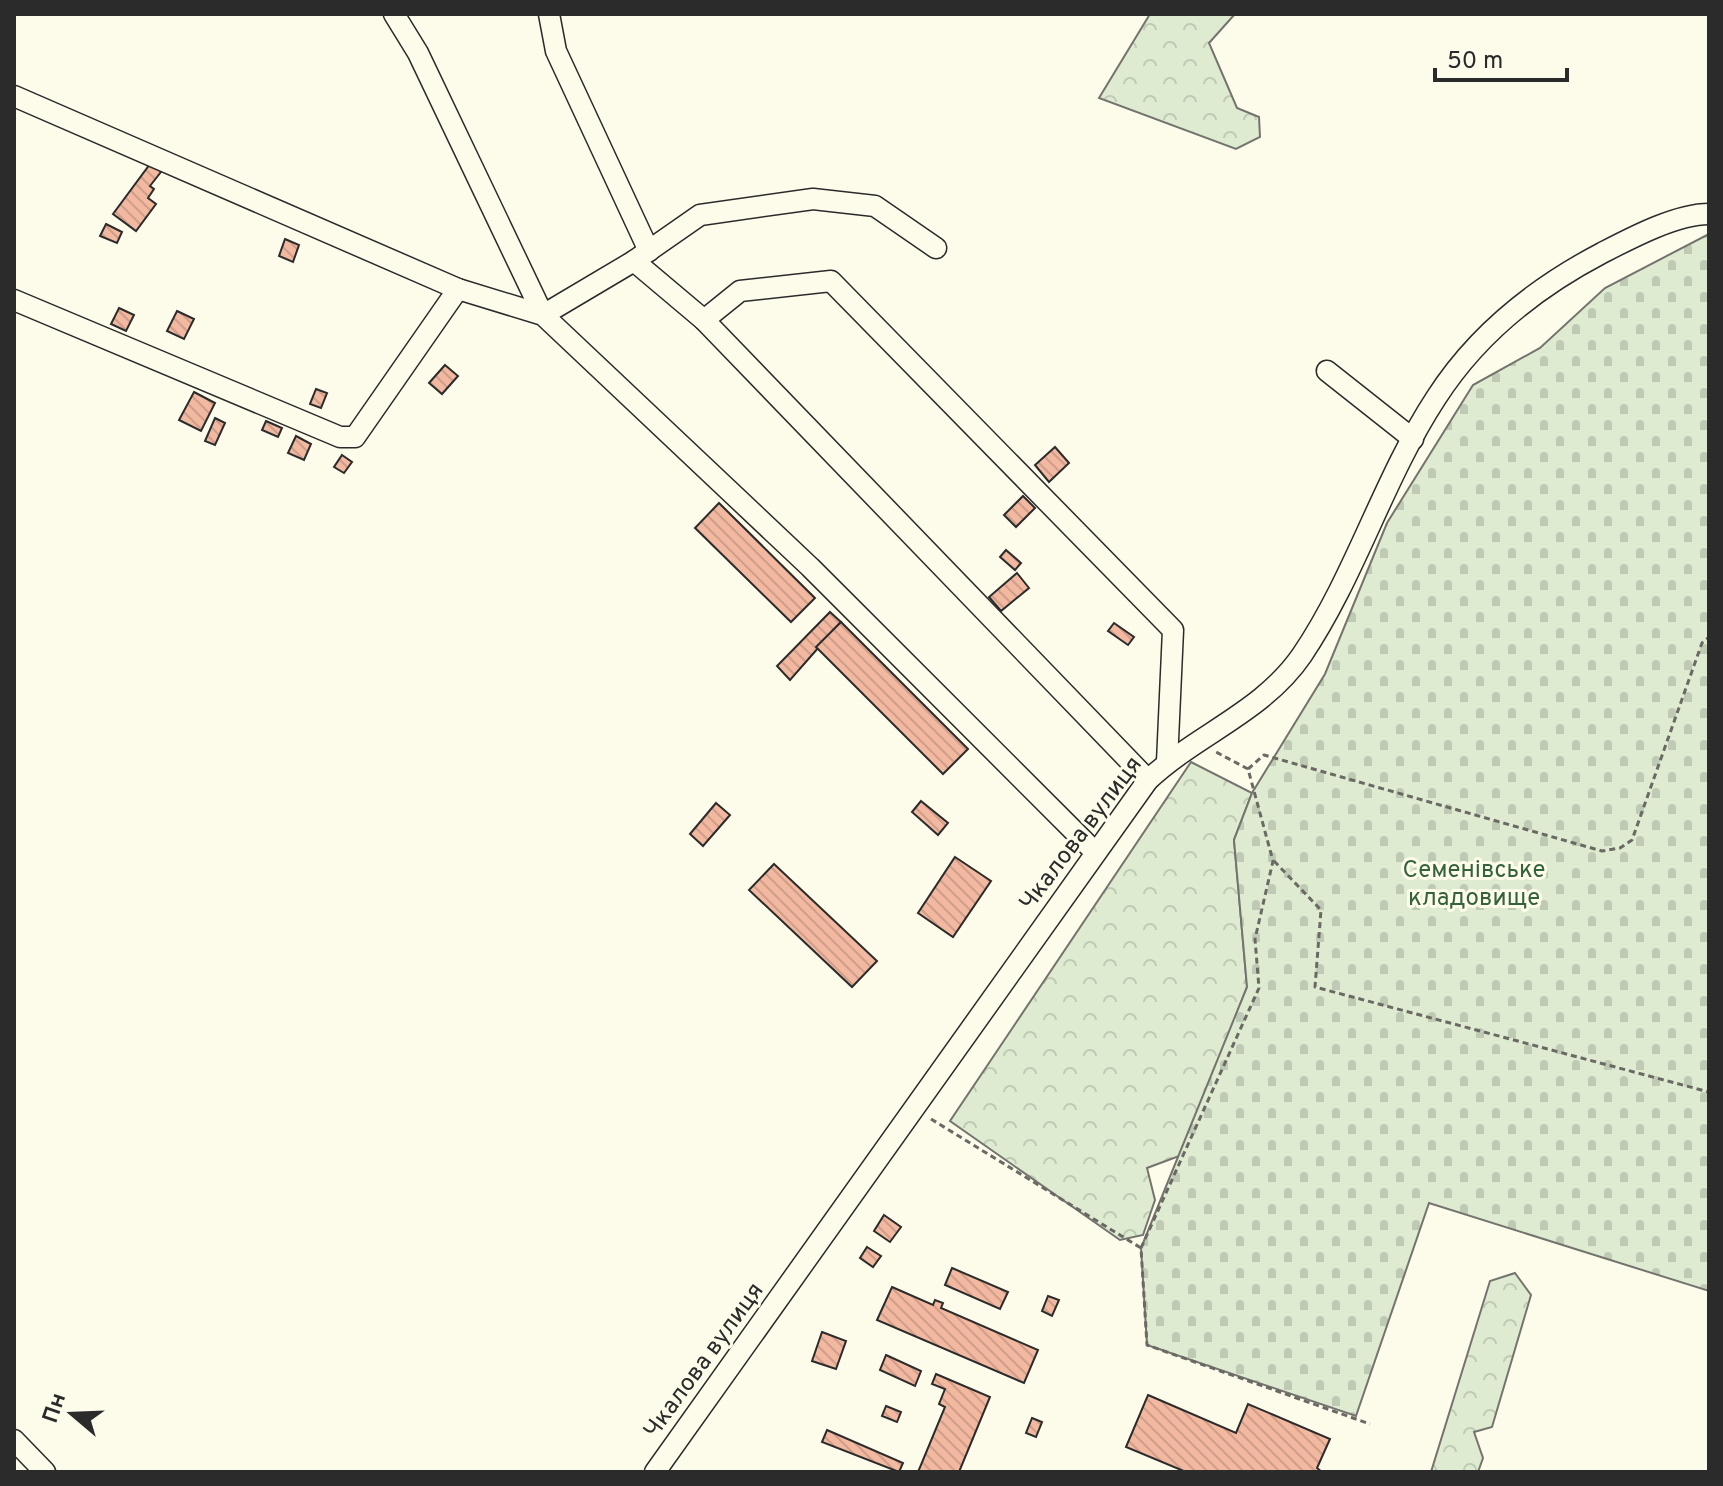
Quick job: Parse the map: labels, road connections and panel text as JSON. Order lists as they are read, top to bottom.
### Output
{
  "streets": {
    "street": ["Чкалова вулиця"]
  },
  "parks": ["Семенівське кладовище"],
  "scale_bar": "50 m",
  "north": "left"
}
